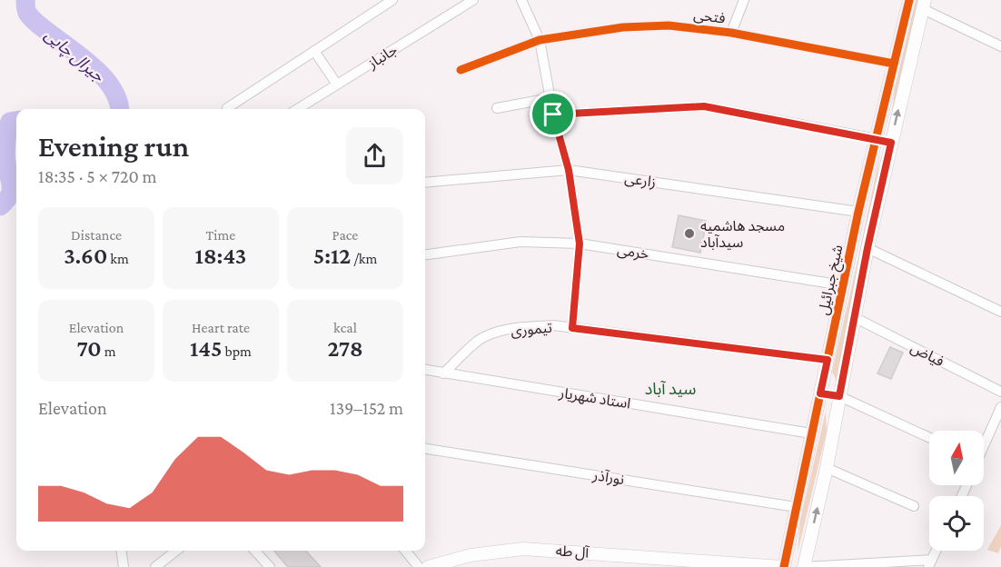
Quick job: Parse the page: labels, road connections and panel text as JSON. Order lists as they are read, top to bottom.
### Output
{
  "streets": {
    "street": [
      "فتحی",
      "جانباز",
      "زارعی",
      "خرمی",
      "شیخ جبرائیل",
      "تیموری",
      "فیاض",
      "استاد شهریار",
      "نورآذر",
      "آل طه"
    ]
  },
  "crossings": [
    ["فتحی", "شیخ جبرائیل"],
    ["زارعی", "شیخ جبرائیل"],
    ["خرمی", "شیخ جبرائیل"],
    ["شیخ جبرائیل", "تیموری"],
    ["شیخ جبرائیل", "فیاض"],
    ["شیخ جبرائیل", "استاد شهریار"],
    ["شیخ جبرائیل", "نورآذر"],
    ["شیخ جبرائیل", "آل طه"],
    ["تیموری", "استاد شهریار"]
  ],
  "districts": ["سید آباد"],
  "water": ["جیرال چایی"],
  "places": ["مسجد هاشمیه سیدآباد"],
  "north": "top",
  "page": {
    "heading": ["Evening run", "18:35 · 5 × 720 m"],
    "stats": [
      ["Distance", "3.60 km"],
      ["Time", "18:43"],
      ["Pace", "5:12 /km"],
      ["Elevation", "70 m"],
      ["Heart rate", "145 bpm"],
      ["kcal", "278"]
    ],
    "chart": ["Elevation", "139–152 m"]
  }
}
